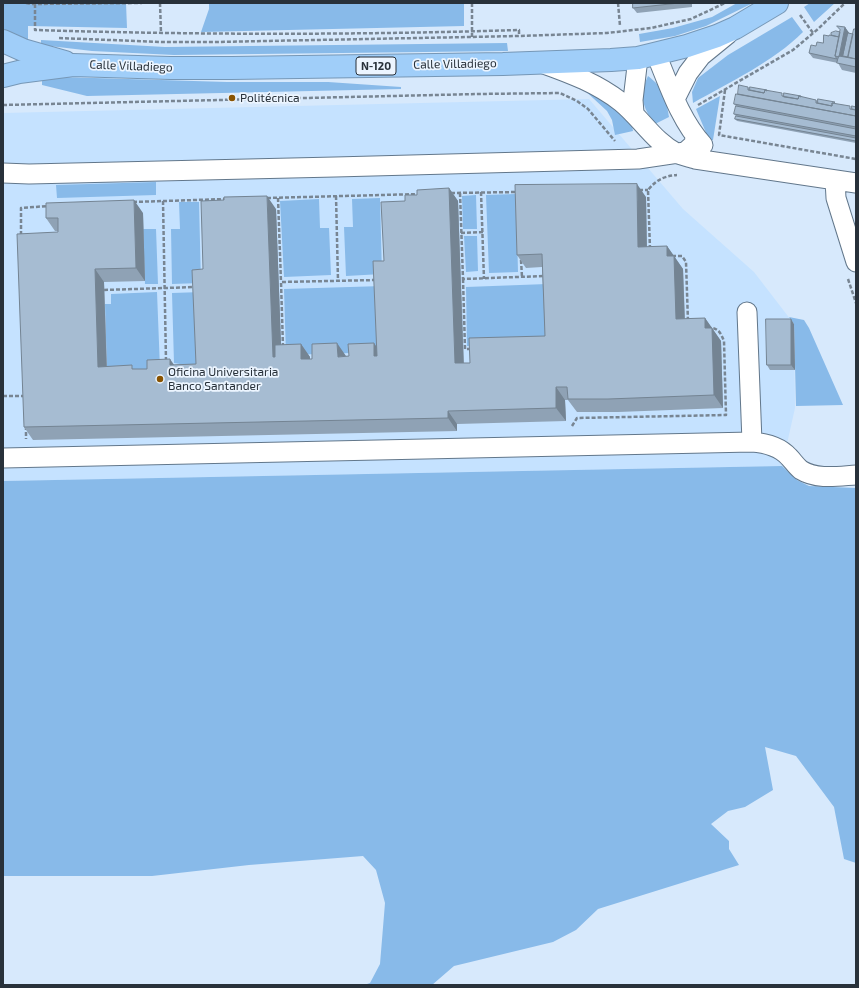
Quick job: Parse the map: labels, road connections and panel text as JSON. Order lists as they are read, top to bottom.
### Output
{
  "streets": {
    "highway": ["Calle Villadiego", "N-120"]
  },
  "places": ["Politécnica", "Oficina Universitaria Banco Santander"]
}
